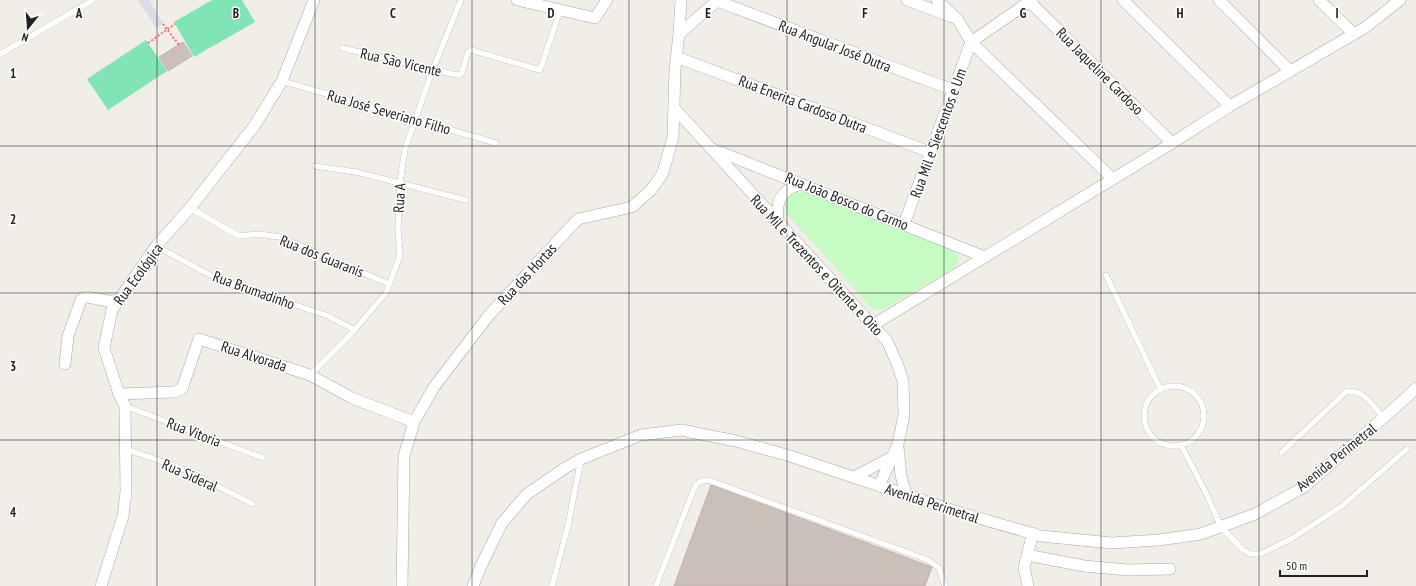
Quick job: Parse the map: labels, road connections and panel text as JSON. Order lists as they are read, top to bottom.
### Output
{
  "streets": {
    "street": [
      "Rua Angular José Dutra",
      "Rua Jaqueline Cardoso",
      "Rua Enerita Cardoso Dutra",
      "Rua Mil e Siescentos e Um",
      "Rua João Bosco do Carmo",
      "Rua Mil e Trezentos e Oitenta e Oito",
      "Rua Ecológica",
      "Rua das Hortas",
      "Rua Alvorada",
      "Avenida Perimetral"
    ],
    "lane": [
      "Rua São Vicente",
      "Rua José Severiano Filho",
      "Rua A",
      "Rua dos Guaranis",
      "Rua Brumadinho",
      "Rua Vitoria",
      "Rua Sideral"
    ]
  },
  "crossings": [
    ["Rua Angular José Dutra", "Rua Mil e Siescentos e Um"],
    ["Rua São Vicente", "Rua A"],
    ["Rua Enerita Cardoso Dutra", "Rua Mil e Siescentos e Um"],
    ["Rua Enerita Cardoso Dutra", "Rua das Hortas"],
    ["Rua José Severiano Filho", "Rua A"],
    ["Rua José Severiano Filho", "Rua Ecológica"],
    ["Rua Mil e Siescentos e Um", "Rua João Bosco do Carmo"],
    ["Rua A", "Rua dos Guaranis"],
    ["Rua A", "Rua Brumadinho"],
    ["Rua A", "Rua Alvorada"],
    ["Rua João Bosco do Carmo", "Rua Mil e Trezentos e Oitenta e Oito"],
    ["Rua dos Guaranis", "Rua Ecológica"],
    ["Rua Mil e Trezentos e Oitenta e Oito", "Rua das Hortas"],
    ["Rua Mil e Trezentos e Oitenta e Oito", "Avenida Perimetral"],
    ["Rua Ecológica", "Rua Brumadinho"],
    ["Rua Ecológica", "Rua Alvorada"],
    ["Rua Ecológica", "Rua Vitoria"],
    ["Rua Ecológica", "Rua Sideral"],
    ["Rua das Hortas", "Rua Alvorada"]
  ],
  "scale_bar": "50 m",
  "north": "bottom",
  "grid": {
    "columns": [
      "A",
      "B",
      "C",
      "D",
      "E",
      "F",
      "G",
      "H",
      "I"
    ],
    "rows": [
      "1",
      "2",
      "3",
      "4"
    ]
  }
}
